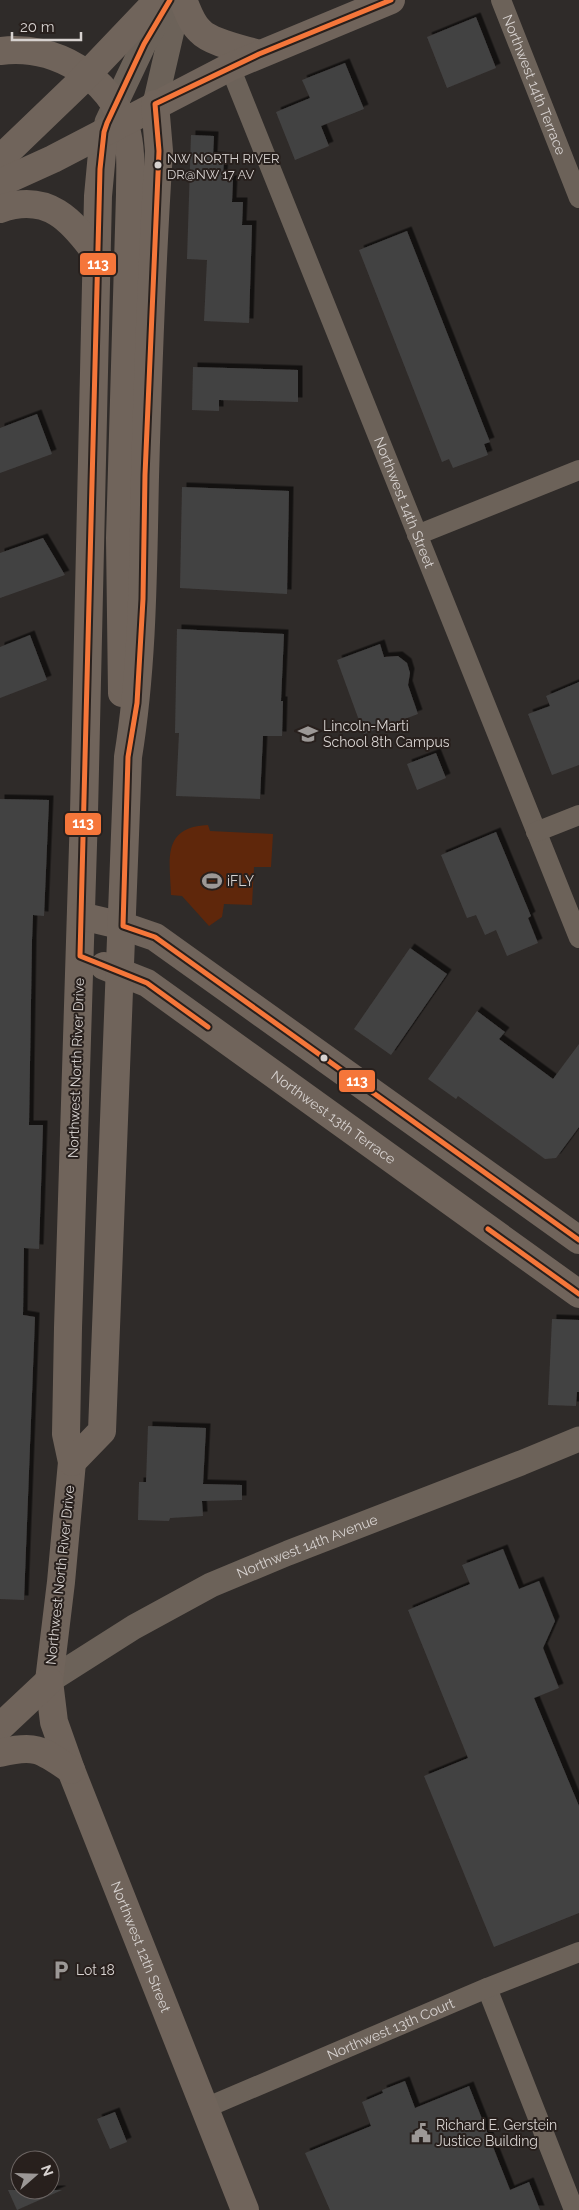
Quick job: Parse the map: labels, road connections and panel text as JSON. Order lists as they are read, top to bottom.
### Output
{
  "streets": {
    "main road": ["Northwest North River Drive", "Northwest 13th Terrace", "Northwest 12th Street"],
    "street": [
      "Northwest 14th Terrace",
      "Northwest 14th Street",
      "Northwest 14th Avenue",
      "Northwest 13th Court"
    ]
  },
  "crossings": [
    ["Northwest North River Drive", "Northwest 13th Terrace"],
    ["Northwest North River Drive", "Northwest 14th Avenue"],
    ["Northwest North River Drive", "Northwest 12th Street"],
    ["Northwest 14th Avenue", "Northwest 12th Street"],
    ["Northwest 12th Street", "Northwest 13th Court"]
  ],
  "places": {
    "other": ["NW NORTH RIVER DR@NW 17 AV"],
    "school or university": ["Lincoln-Marti School 8th Campus"],
    "sports": ["iFLY"],
    "parking": ["Lot 18"],
    "public building": ["Richard E. Gerstein Justice Building"]
  },
  "lines": ["transit line 113"],
  "scale_bar": "20 m",
  "north": "right"
}
